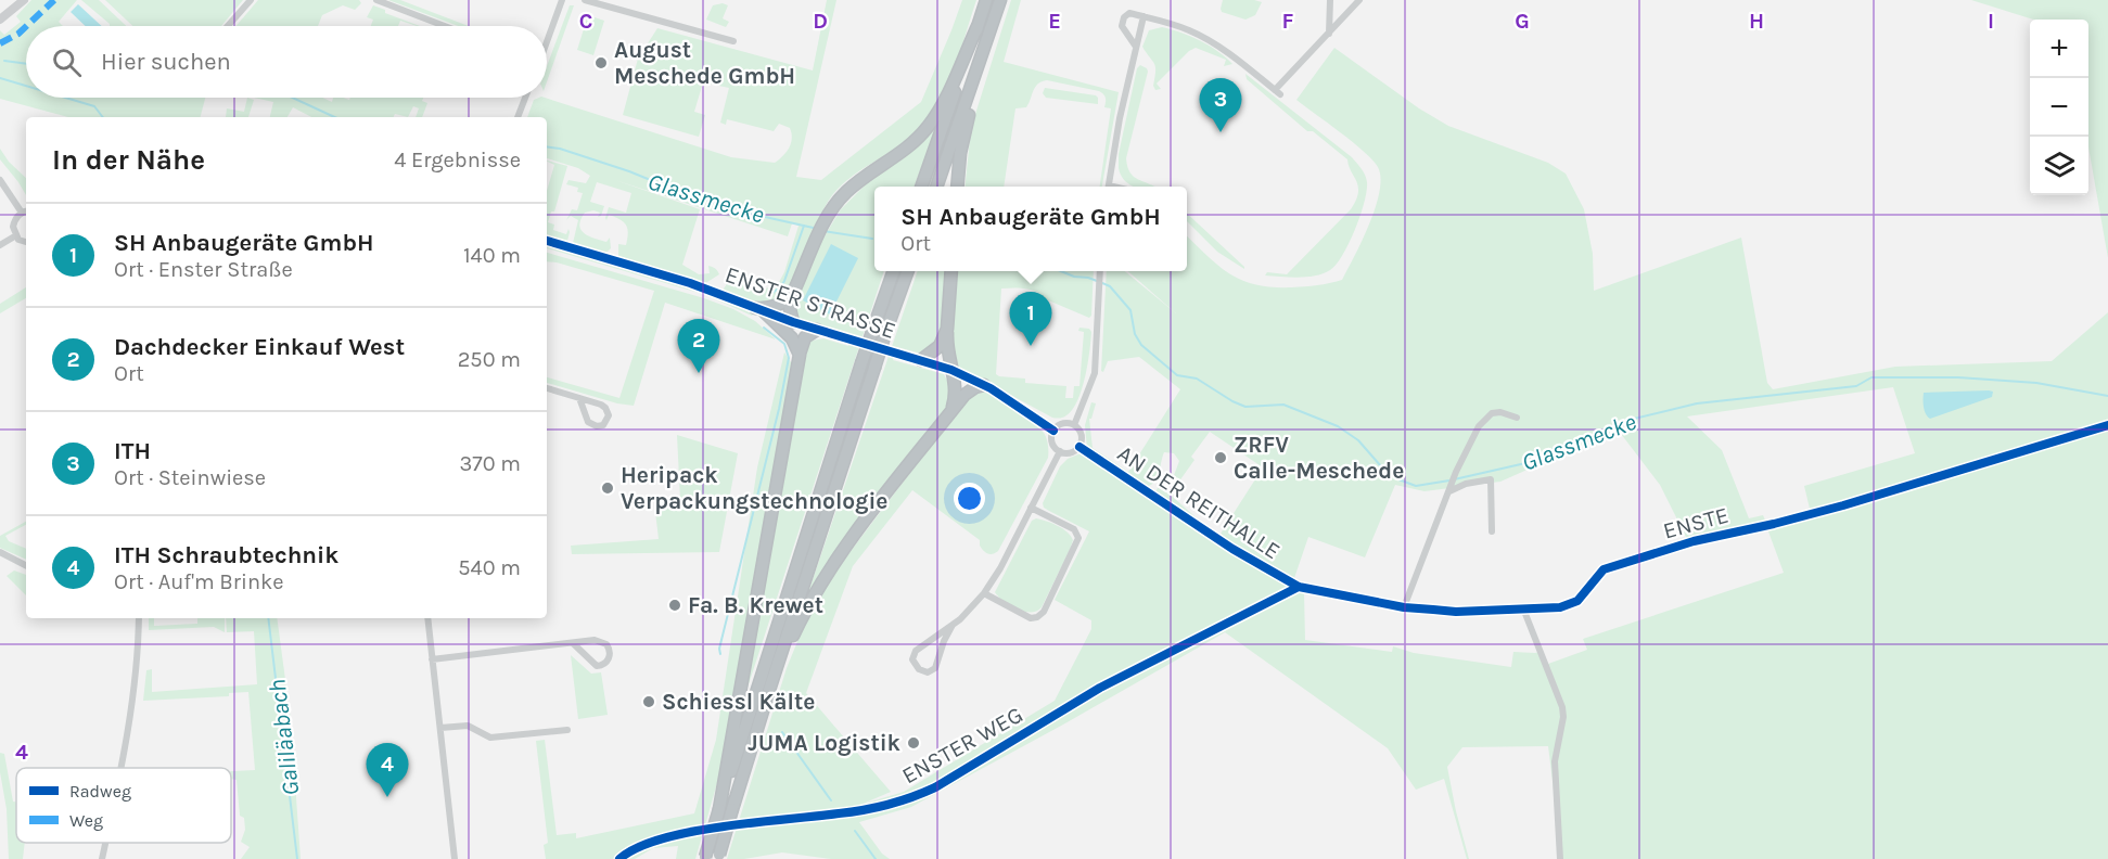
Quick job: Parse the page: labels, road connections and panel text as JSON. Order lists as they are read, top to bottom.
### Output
{
  "streets": {
    "street": [
      "ENSTER STRASSE",
      "AN DER REITHALLE",
      "ENSTE",
      "ENSTER WEG"
    ]
  },
  "crossings": [
    ["ENSTER STRASSE", "AN DER REITHALLE"],
    ["AN DER REITHALLE", "ENSTE"],
    ["AN DER REITHALLE", "ENSTER WEG"],
    ["ENSTE", "ENSTER WEG"]
  ],
  "water": ["Glassmecke", "Galiläabach"],
  "places": [
    "August Meschede GmbH",
    "ZRFV Calle-Meschede",
    "Heripack Verpackungstechnologie",
    "Fa. B. Krewet",
    "Schiessl Kälte",
    "JUMA Logistik"
  ],
  "legend": ["Radweg", "Weg"],
  "page": {
    "map_buttons": ["+", "−"],
    "search": "Hier suchen",
    "pins": [
      "3",
      "1",
      "2",
      "4"
    ],
    "heading": ["In der Nähe", "4 Ergebnisse"],
    "popup": ["SH Anbaugeräte GmbH", "Ort"],
    "list": [
      {
        "mark": "1",
        "name": "SH Anbaugeräte GmbH",
        "note": "Ort · Enster Straße",
        "value": "140 m"
      },
      {
        "mark": "2",
        "name": "Dachdecker Einkauf West",
        "note": "Ort",
        "value": "250 m"
      },
      {
        "mark": "3",
        "name": "ITH",
        "note": "Ort · Steinwiese",
        "value": "370 m"
      },
      {
        "mark": "4",
        "name": "ITH Schraubtechnik",
        "note": "Ort · Auf'm Brinke",
        "value": "540 m"
      }
    ]
  },
  "grid": {
    "columns": [
      "C",
      "D",
      "E",
      "F",
      "G",
      "H",
      "I"
    ],
    "rows": ["4"]
  }
}
